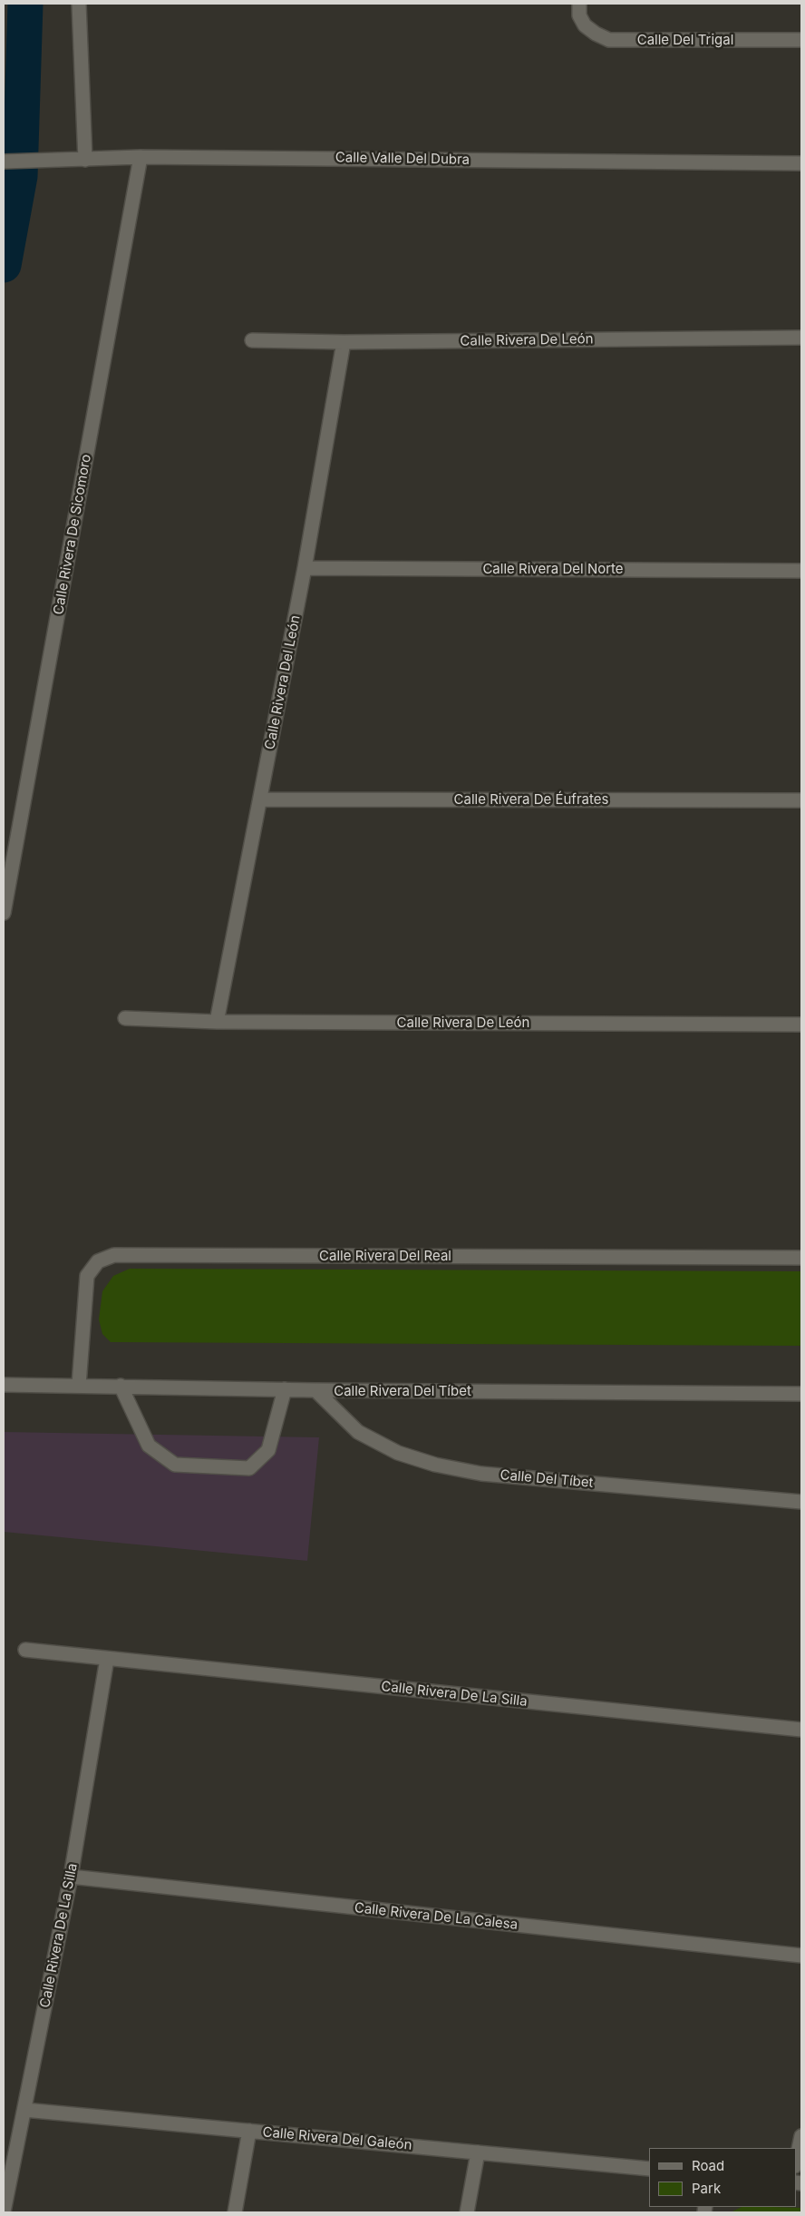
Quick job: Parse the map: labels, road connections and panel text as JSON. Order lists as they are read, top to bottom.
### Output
{
  "streets": {
    "street": [
      "Calle Del Trigal",
      "Calle Valle Del Dubra",
      "Calle Rivera De León",
      "Calle Rivera De Sicomoro",
      "Calle Rivera Del Norte",
      "Calle Rivera Del León",
      "Calle Rivera De Éufrates",
      "Calle Rivera Del Real",
      "Calle Rivera Del Tíbet",
      "Calle Del Tíbet",
      "Calle Rivera De La Silla",
      "Calle Rivera De La Calesa",
      "Calle Rivera Del Galeón"
    ]
  },
  "crossings": [
    ["Calle Valle Del Dubra", "Calle Rivera De Sicomoro"],
    ["Calle Rivera De León", "Calle Rivera Del León"],
    ["Calle Rivera Del Norte", "Calle Rivera Del León"],
    ["Calle Rivera Del León", "Calle Rivera De Éufrates"],
    ["Calle Rivera Del Real", "Calle Rivera Del Tíbet"],
    ["Calle Rivera Del Tíbet", "Calle Del Tíbet"],
    ["Calle Rivera De La Silla", "Calle Rivera De La Calesa"],
    ["Calle Rivera De La Silla", "Calle Rivera Del Galeón"]
  ],
  "legend": ["Road", "Park"]
}
